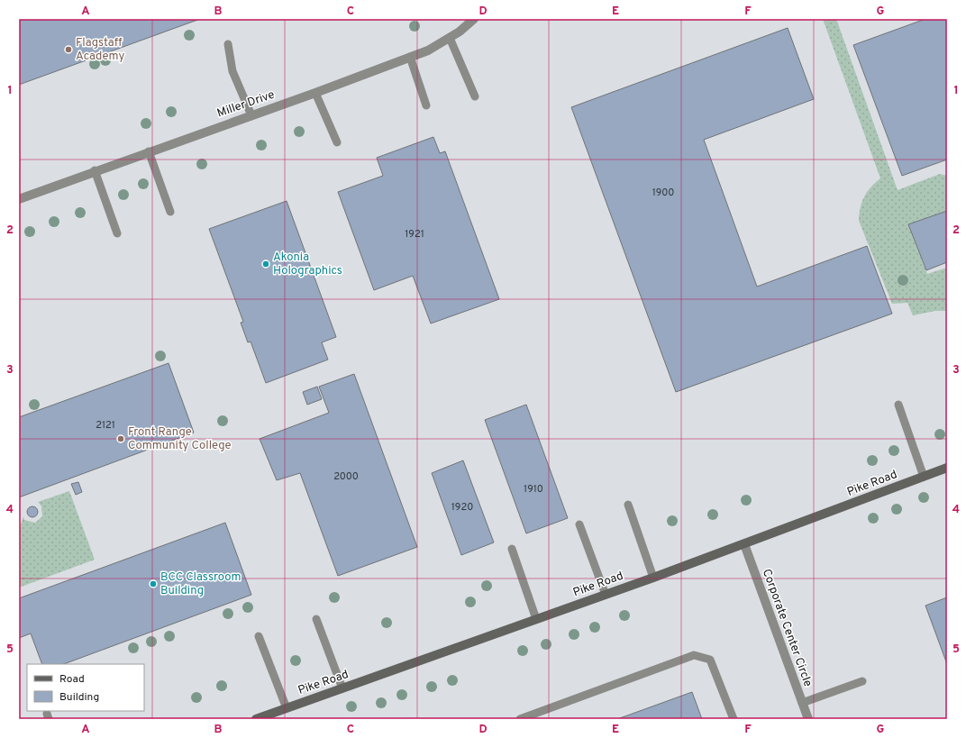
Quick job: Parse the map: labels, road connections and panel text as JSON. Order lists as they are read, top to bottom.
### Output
{
  "streets": {
    "main road": ["Pike Road"],
    "street": ["Miller Drive", "Corporate Center Circle"]
  },
  "crossings": [
    ["Pike Road", "Corporate Center Circle"]
  ],
  "places": [
    "Flagstaff Academy",
    "Akonia Holographics",
    "Front Range Community College",
    "BCC Classroom Building"
  ],
  "house_numbers": [
    "1900",
    "1921",
    "2121",
    "2000",
    "1910",
    "1920"
  ],
  "legend": ["Road", "Building"],
  "grid": {
    "columns": [
      "A",
      "B",
      "C",
      "D",
      "E",
      "F",
      "G"
    ],
    "rows": [
      "1",
      "2",
      "3",
      "4",
      "5"
    ]
  }
}
